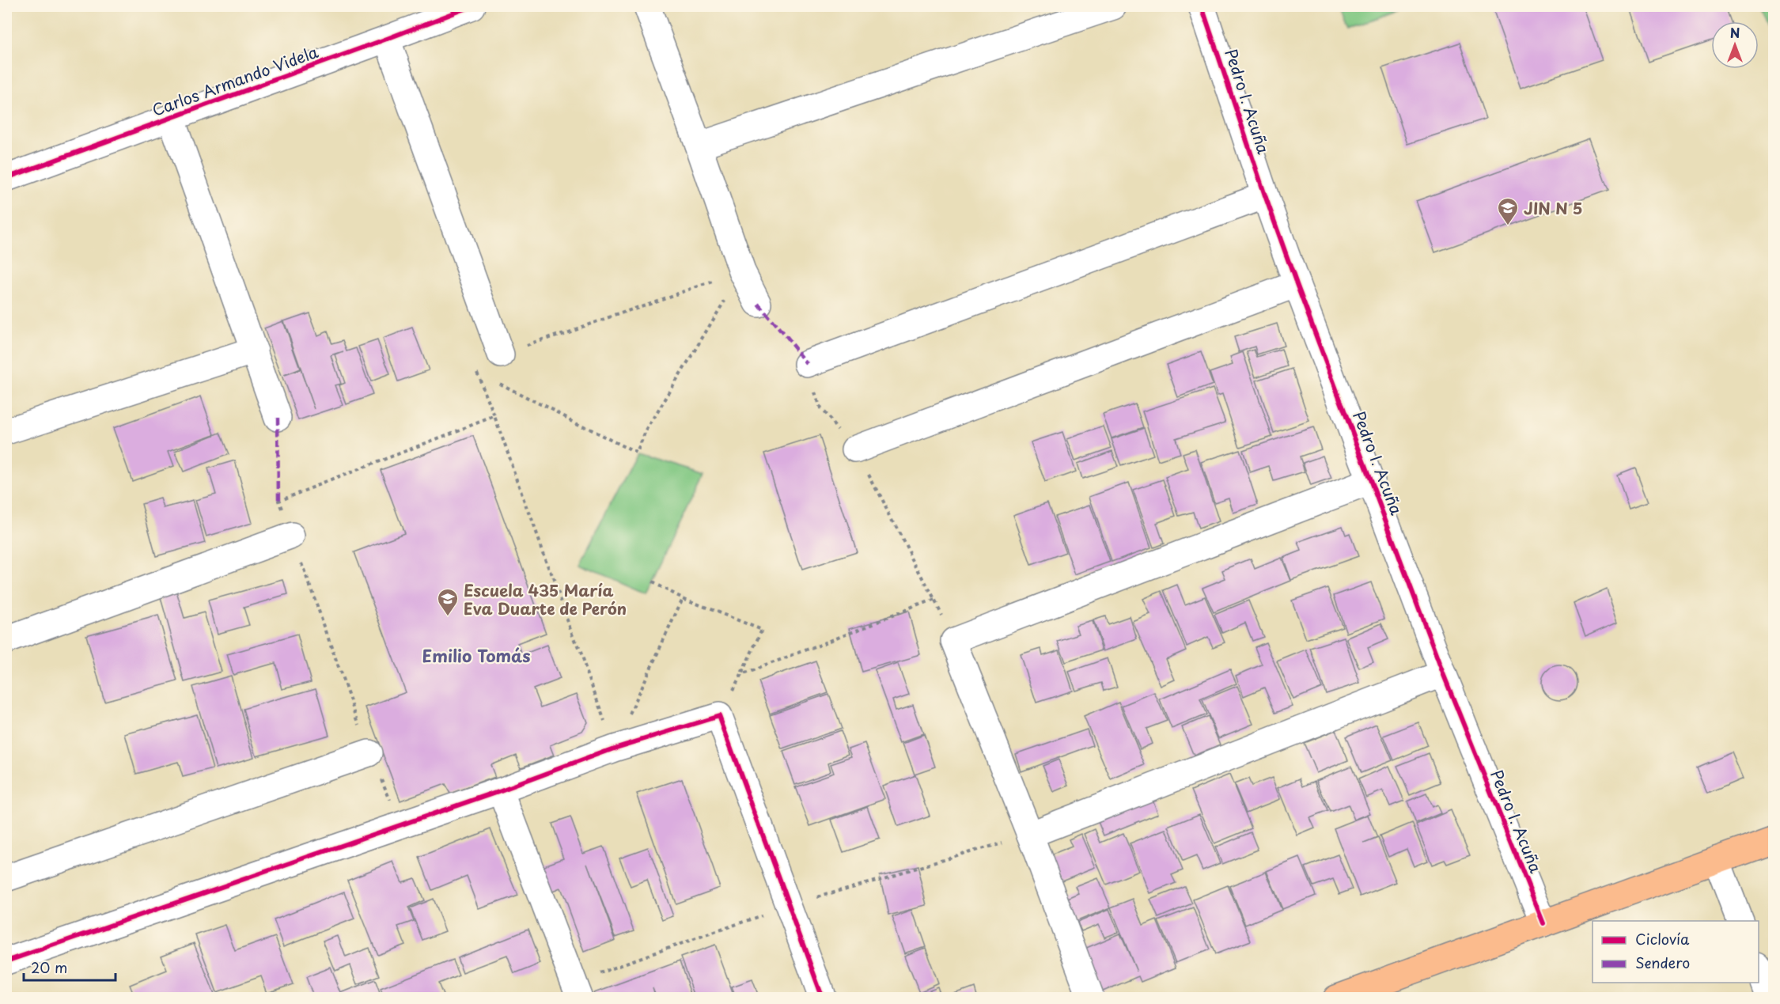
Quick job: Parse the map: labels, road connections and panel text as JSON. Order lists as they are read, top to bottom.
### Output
{
  "streets": {
    "street": ["Carlos Armando Videla", "Pedro I. Acuña"]
  },
  "districts": ["Emilio Tomás"],
  "places": {
    "school or university": ["JIN N 5", "Escuela 435 María Eva Duarte de Perón"]
  },
  "legend": ["Ciclovía", "Sendero"],
  "scale_bar": "20 m",
  "north": "top"
}
